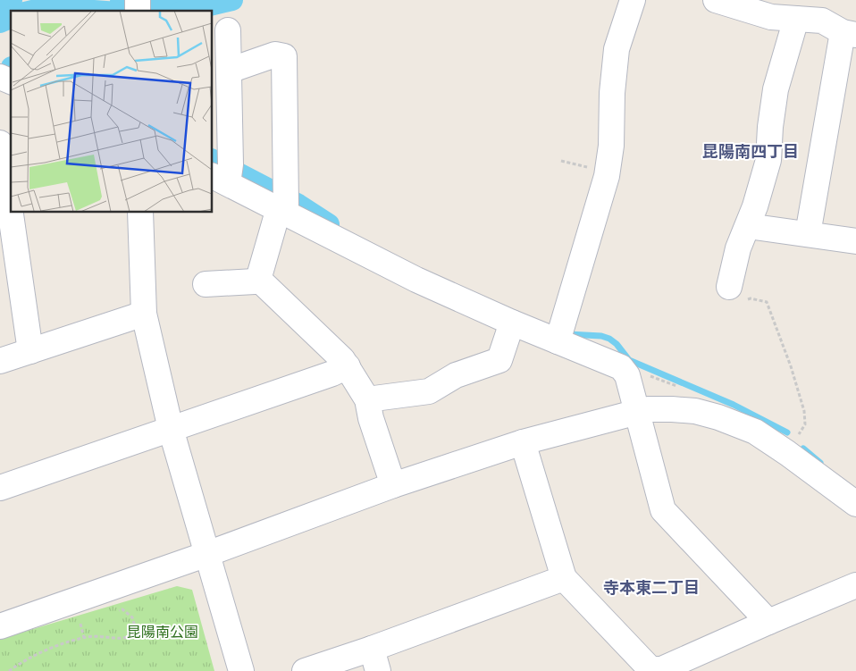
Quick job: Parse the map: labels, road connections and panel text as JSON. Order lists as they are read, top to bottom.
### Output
{
  "districts": ["昆陽南四丁目", "寺本東二丁目"],
  "parks": ["昆陽南公園"]
}
